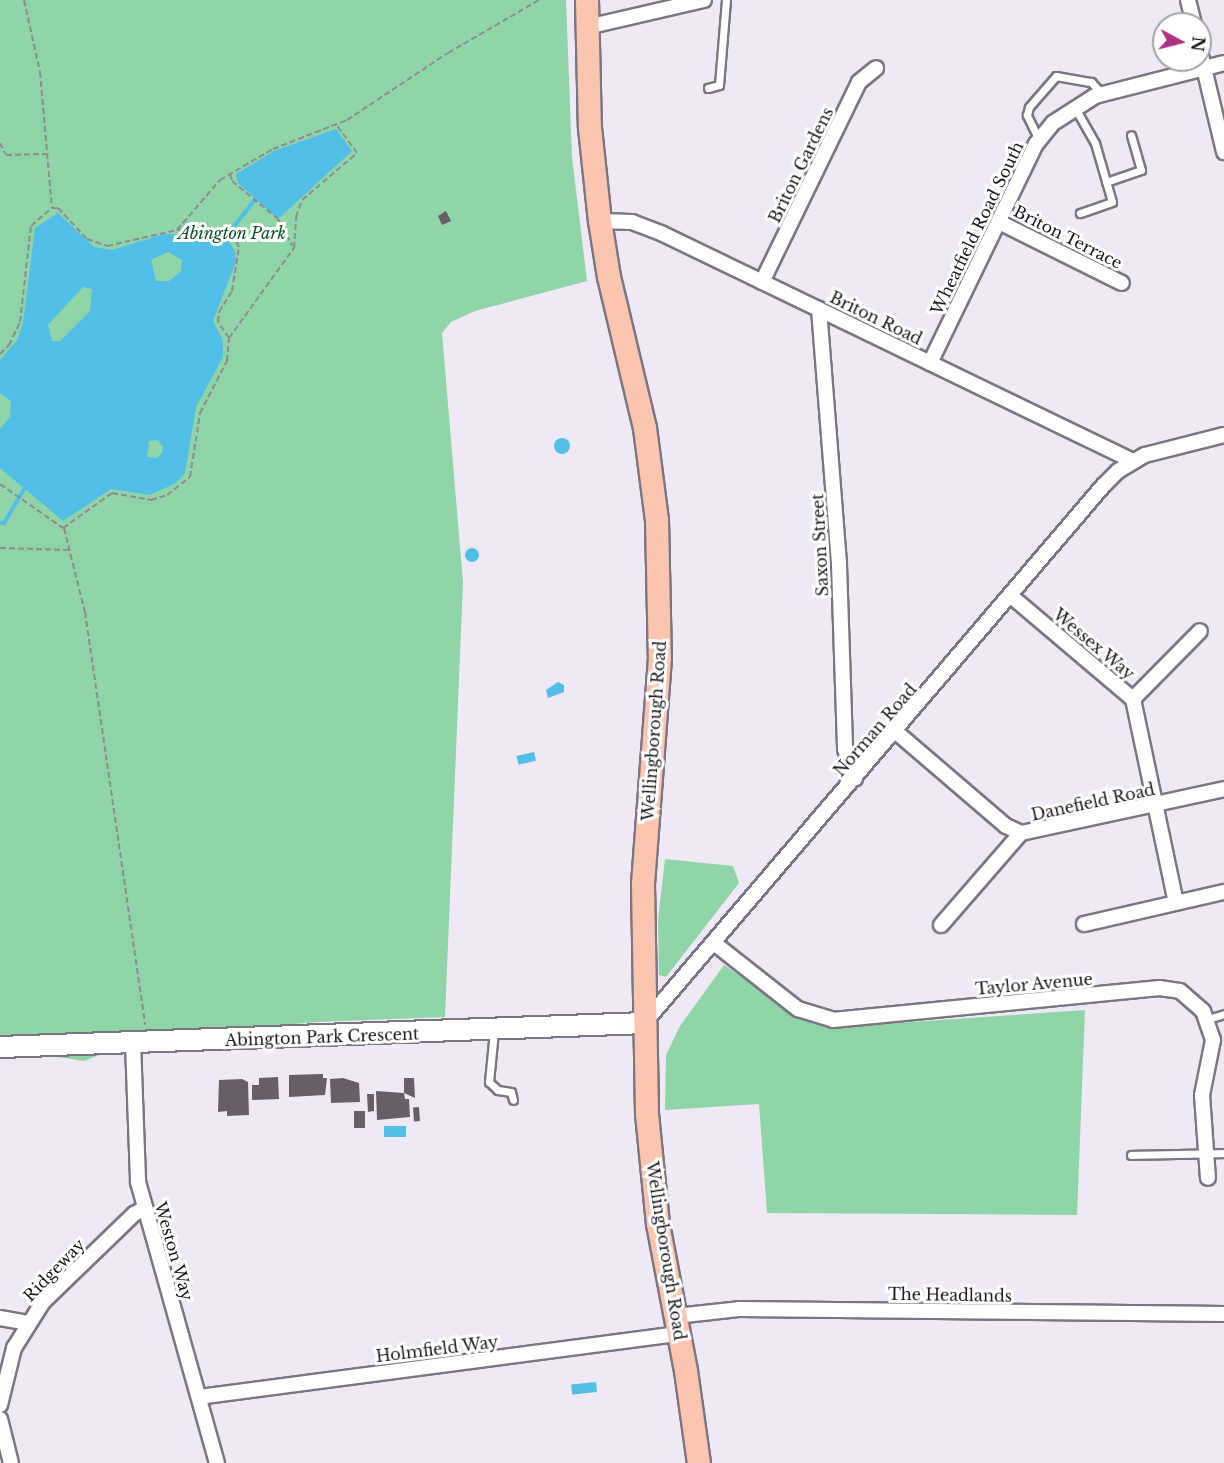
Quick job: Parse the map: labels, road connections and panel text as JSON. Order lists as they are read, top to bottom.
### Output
{
  "streets": {
    "main road": ["Wellingborough Road"],
    "street": [
      "Briton Gardens",
      "Wheatfield Road South",
      "Briton Terrace",
      "Briton Road",
      "Saxon Street",
      "Wessex Way",
      "Norman Road",
      "Danefield Road",
      "Taylor Avenue",
      "Abington Park Crescent",
      "Weston Way",
      "Ridgeway",
      "The Headlands",
      "Holmfield Way"
    ]
  },
  "crossings": [
    ["Briton Gardens", "Briton Road"],
    ["Wheatfield Road South", "Briton Terrace"],
    ["Wheatfield Road South", "Briton Road"],
    ["Briton Road", "Saxon Street"],
    ["Briton Road", "Norman Road"],
    ["Briton Road", "Wellingborough Road"],
    ["Saxon Street", "Norman Road"],
    ["Wessex Way", "Norman Road"],
    ["Wessex Way", "Danefield Road"],
    ["Norman Road", "Wellingborough Road"],
    ["Norman Road", "Danefield Road"],
    ["Norman Road", "Taylor Avenue"],
    ["Norman Road", "Abington Park Crescent"],
    ["Wellingborough Road", "Abington Park Crescent"],
    ["Wellingborough Road", "The Headlands"],
    ["Wellingborough Road", "Holmfield Way"],
    ["Abington Park Crescent", "Weston Way"],
    ["Weston Way", "Ridgeway"],
    ["Weston Way", "Holmfield Way"],
    ["The Headlands", "Holmfield Way"]
  ],
  "parks": ["Abington Park"],
  "north": "right"
}
